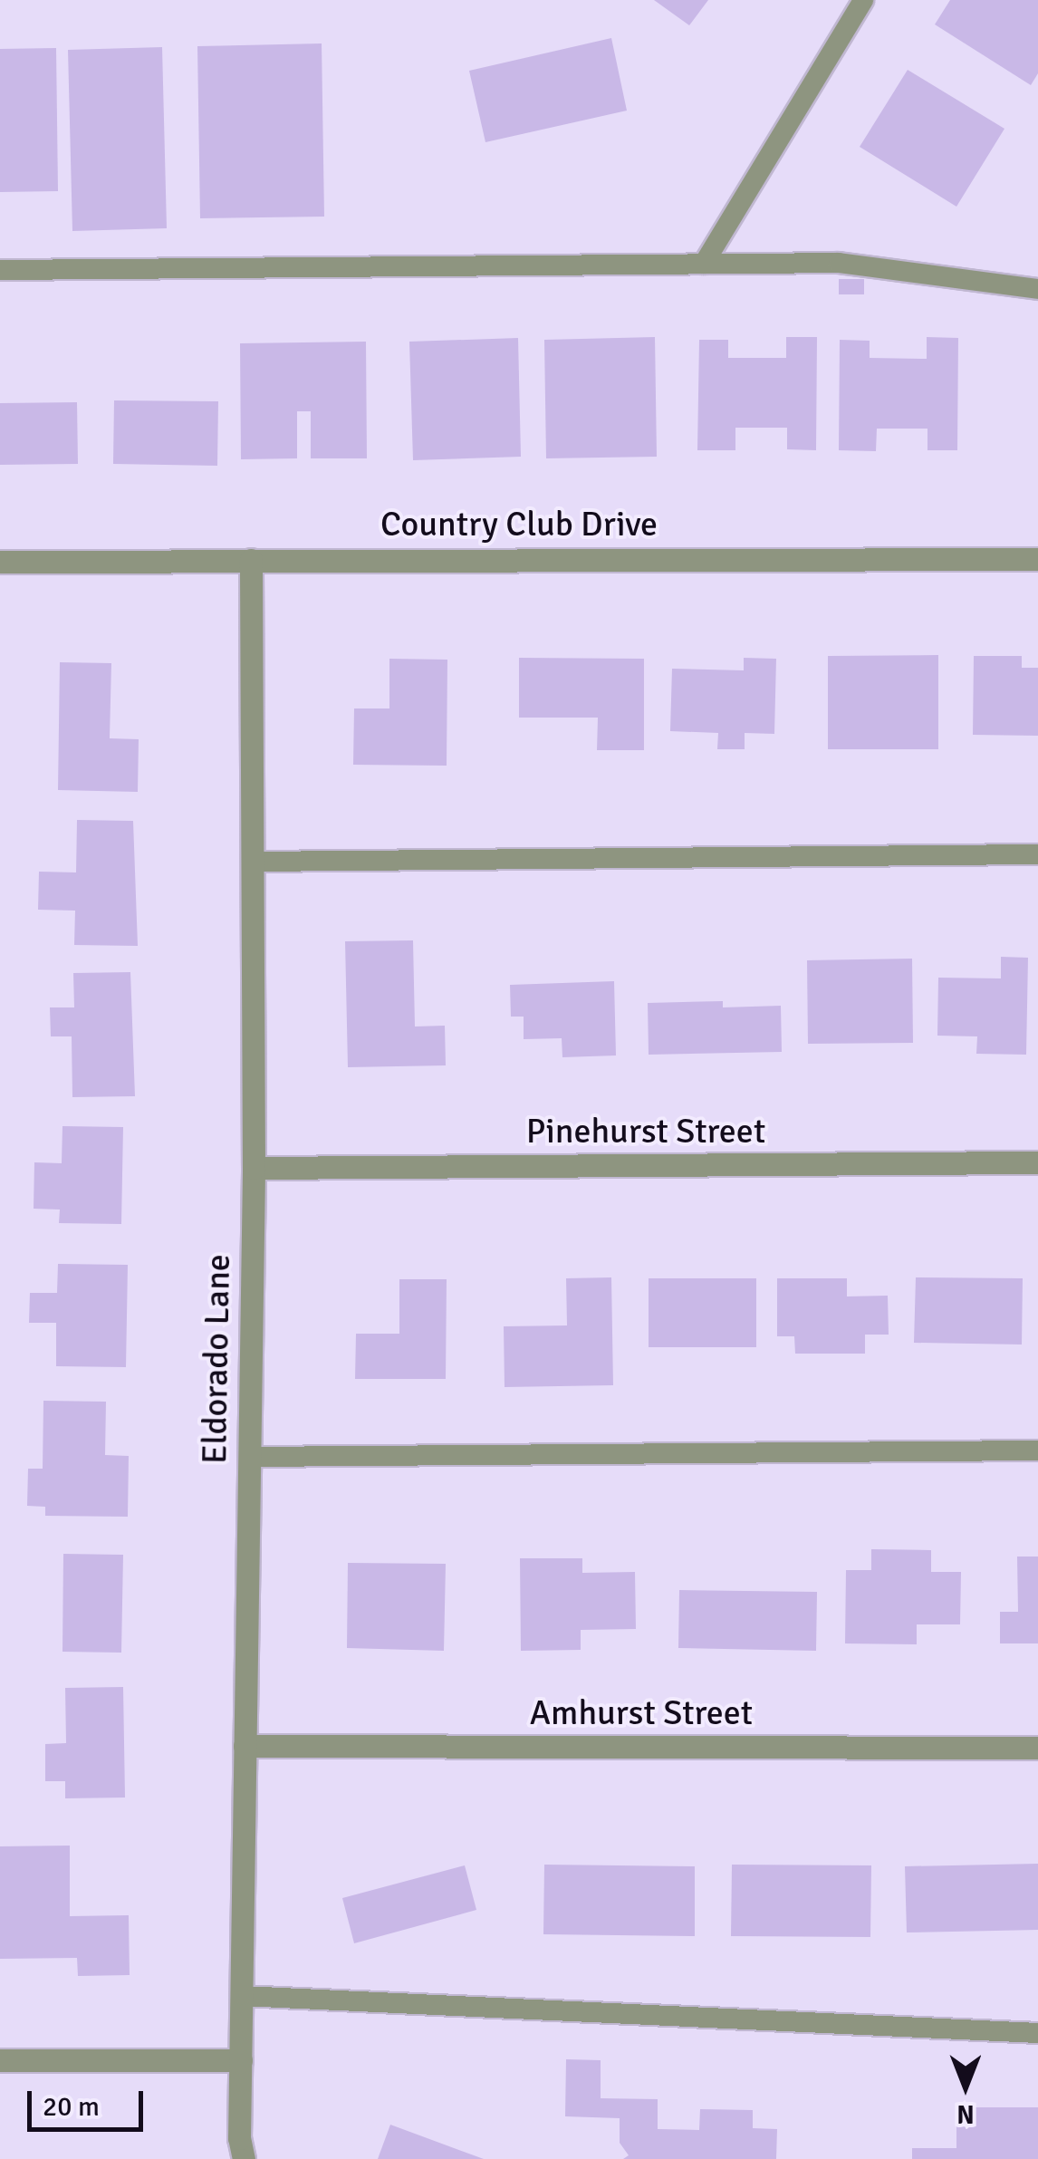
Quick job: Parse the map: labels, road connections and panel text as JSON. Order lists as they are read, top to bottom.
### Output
{
  "streets": {
    "street": [
      "Country Club Drive",
      "Pinehurst Street",
      "Eldorado Lane",
      "Amhurst Street"
    ]
  },
  "crossings": [
    ["Country Club Drive", "Eldorado Lane"],
    ["Pinehurst Street", "Eldorado Lane"],
    ["Eldorado Lane", "Amhurst Street"]
  ],
  "scale_bar": "20 m",
  "north": "bottom"
}
